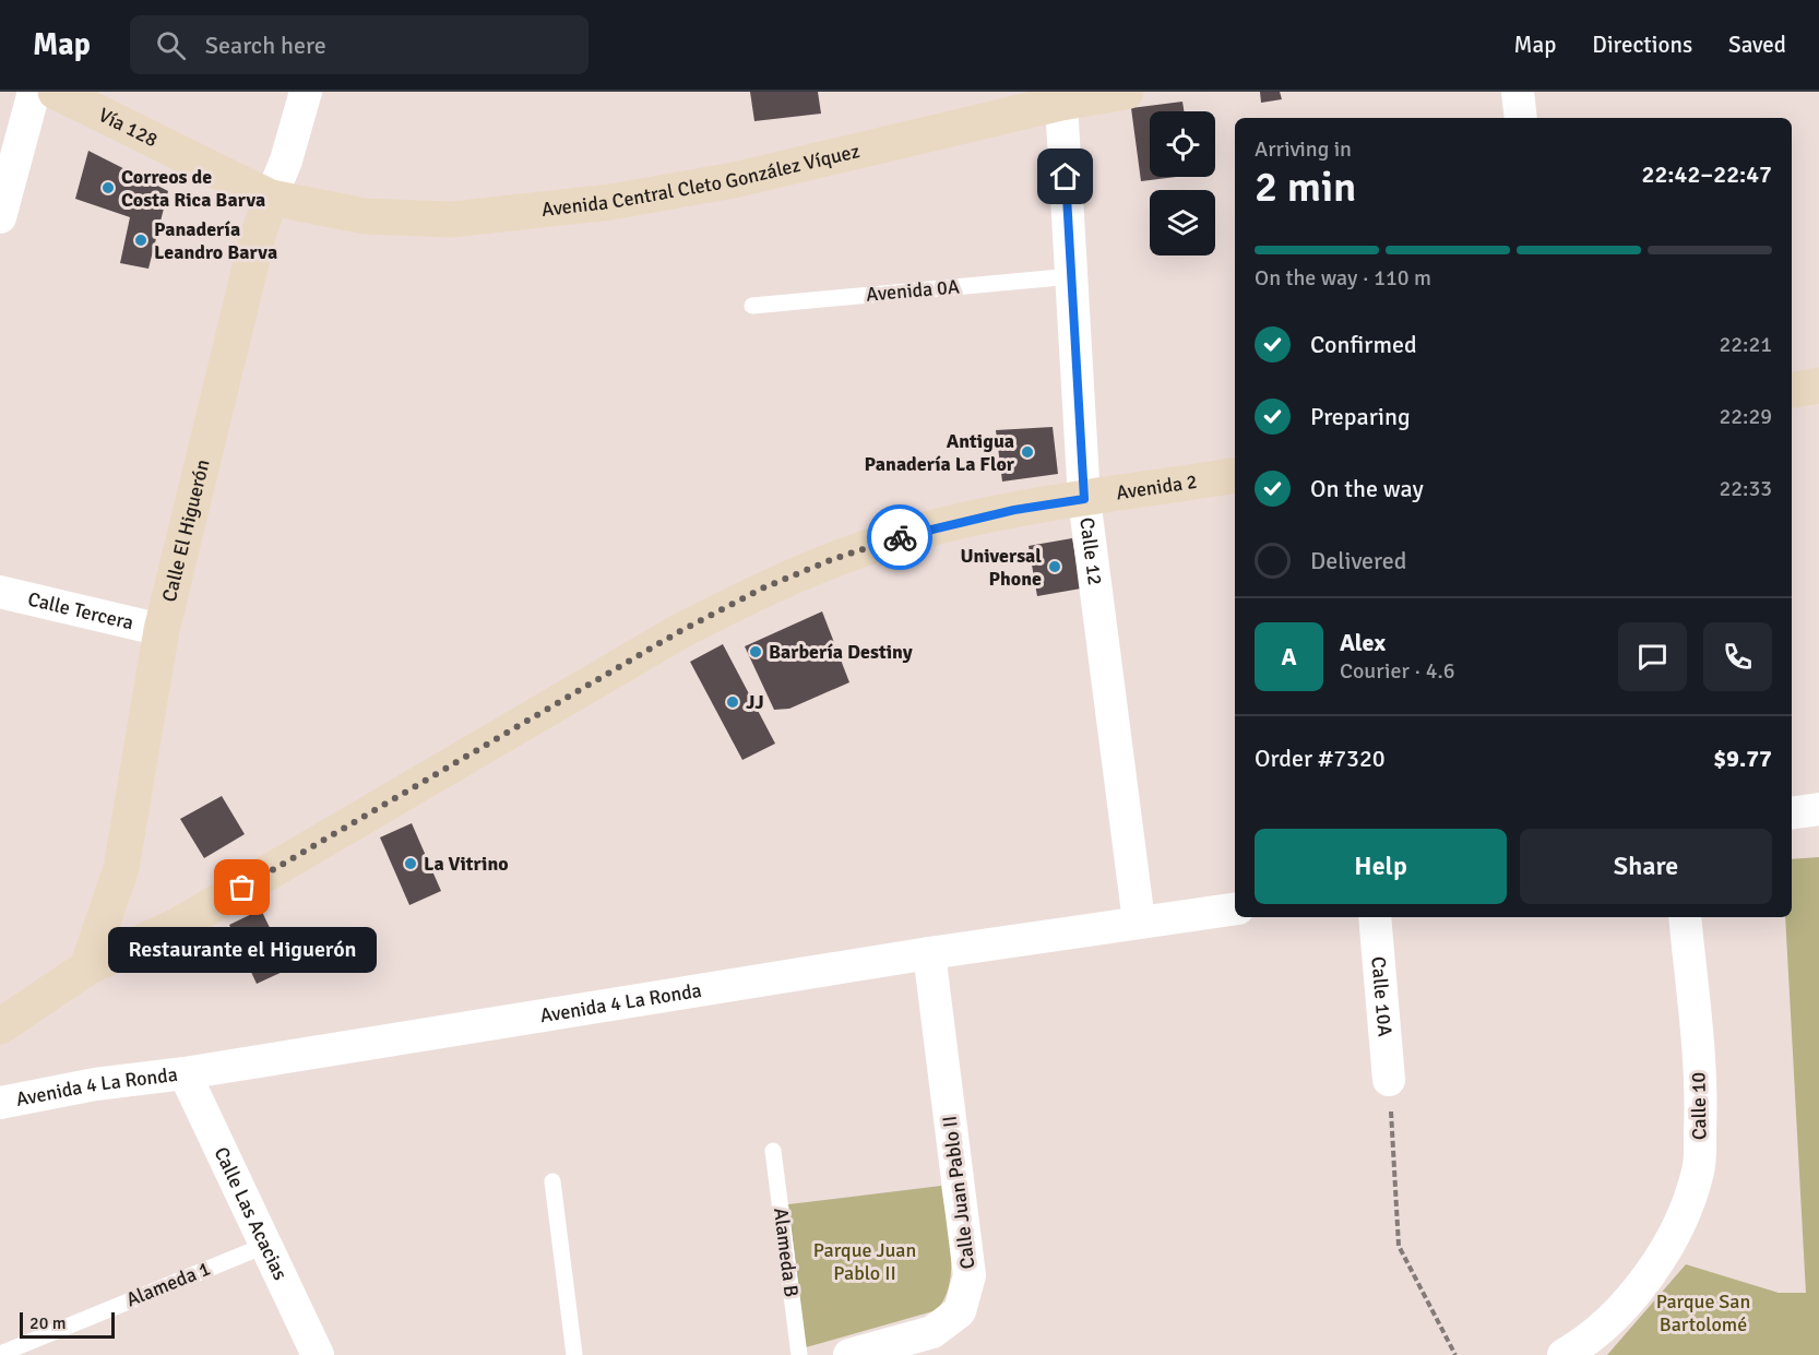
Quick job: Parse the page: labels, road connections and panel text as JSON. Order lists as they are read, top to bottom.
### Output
{
  "streets": {
    "main road": [
      "Vía 128",
      "Avenida Central Cleto González Víquez",
      "Avenida 2",
      "Calle El Higuerón"
    ],
    "street": [
      "Calle 12",
      "Calle Tercera",
      "Calle 10A",
      "Avenida 4 La Ronda",
      "Calle 10",
      "Calle Juan Pablo II",
      "Calle Las Acacias"
    ],
    "lane": ["Avenida 0A", "Alameda B", "Alameda 1"]
  },
  "crossings": [
    ["Vía 128", "Avenida Central Cleto González Víquez"],
    ["Vía 128", "Calle El Higuerón"],
    ["Avenida Central Cleto González Víquez", "Calle El Higuerón"],
    ["Avenida Central Cleto González Víquez", "Calle 12"],
    ["Avenida 0A", "Calle 12"],
    ["Avenida 2", "Calle El Higuerón"],
    ["Avenida 2", "Calle 12"],
    ["Calle El Higuerón", "Calle Tercera"],
    ["Calle 12", "Avenida 4 La Ronda"],
    ["Avenida 4 La Ronda", "Calle Juan Pablo II"],
    ["Avenida 4 La Ronda", "Calle Las Acacias"],
    ["Calle Las Acacias", "Alameda 1"]
  ],
  "parks": ["Parque Juan Pablo II", "Parque San Bartolomé"],
  "places": [
    "Correos de Costa Rica Barva",
    "Panadería Leandro Barva",
    "Antigua Panadería La Flor",
    "Universal Phone",
    "Barbería Destiny",
    "JJ",
    "La Vitrino",
    "Restaurante el Higuerón"
  ],
  "scale_bar": "20 m",
  "page": {
    "header": "Map",
    "search": "Search here",
    "nav": ["Map", "Directions", "Saved"],
    "heading": ["2 min", "Arriving in", "22:42–22:47"],
    "panel": [
      "Alex",
      "Courier · 4.6",
      "Order #7320",
      "$9.77"
    ],
    "bar": "On the way · 110 m",
    "list": [
      ["Confirmed", "22:21"],
      ["Preparing", "22:29"],
      ["On the way", "22:33"],
      "Delivered"
    ],
    "round": "A",
    "buttons": ["Help", "Share"],
    "bubble": "Restaurante el Higuerón",
    "scale": "20 m"
  }
}
